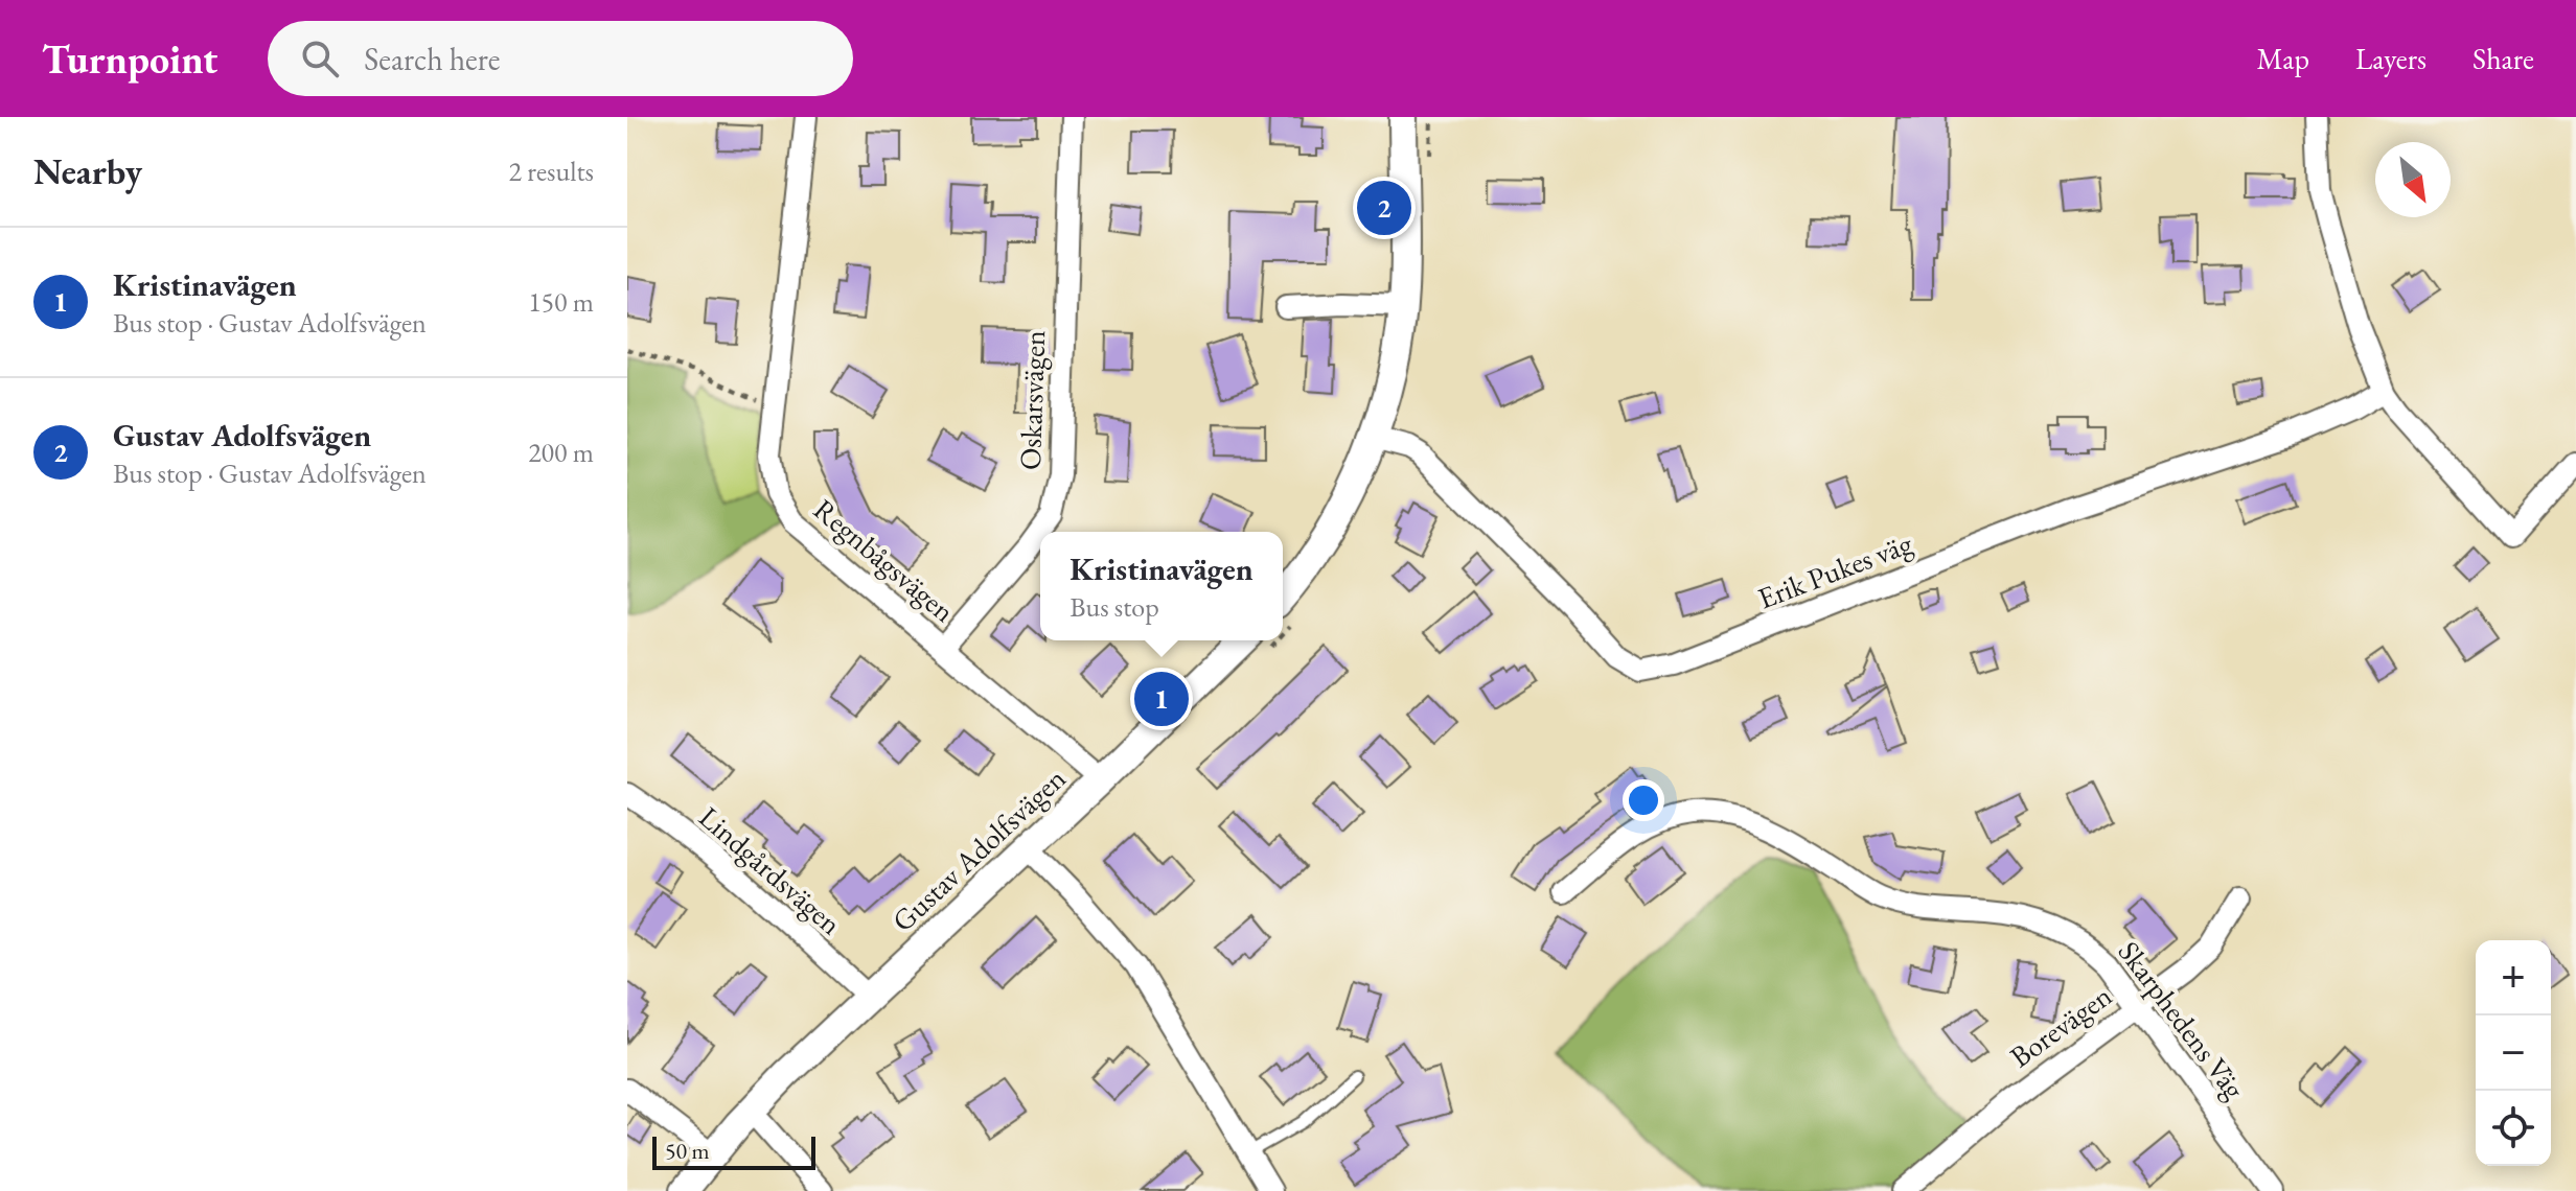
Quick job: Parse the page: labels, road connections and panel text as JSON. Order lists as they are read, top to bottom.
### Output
{
  "streets": {
    "street": [
      "Oskarsvägen",
      "Regnbågsvägen",
      "Erik Pukes väg",
      "Gustav Adolfsvägen",
      "Lindgårdsvägen",
      "Skarphedens Väg",
      "Borevägen"
    ]
  },
  "crossings": [
    ["Oskarsvägen", "Regnbågsvägen"],
    ["Regnbågsvägen", "Gustav Adolfsvägen"],
    ["Gustav Adolfsvägen", "Lindgårdsvägen"],
    ["Skarphedens Väg", "Borevägen"]
  ],
  "scale_bar": "50 m",
  "north": "bottom right",
  "page": {
    "header": "Turnpoint",
    "search": "Search here",
    "nav": ["Map", "Layers", "Share"],
    "heading": ["Nearby", "2 results"],
    "pins": ["2", "1"],
    "list": [
      {
        "mark": "1",
        "name": "Kristinavägen",
        "note": "Bus stop · Gustav Adolfsvägen",
        "value": "150 m"
      },
      {
        "mark": "2",
        "name": "Gustav Adolfsvägen",
        "note": "Bus stop · Gustav Adolfsvägen",
        "value": "200 m"
      }
    ],
    "popup": ["Kristinavägen", "Bus stop"],
    "map_buttons": ["+", "−"],
    "scale": "50 m"
  }
}
